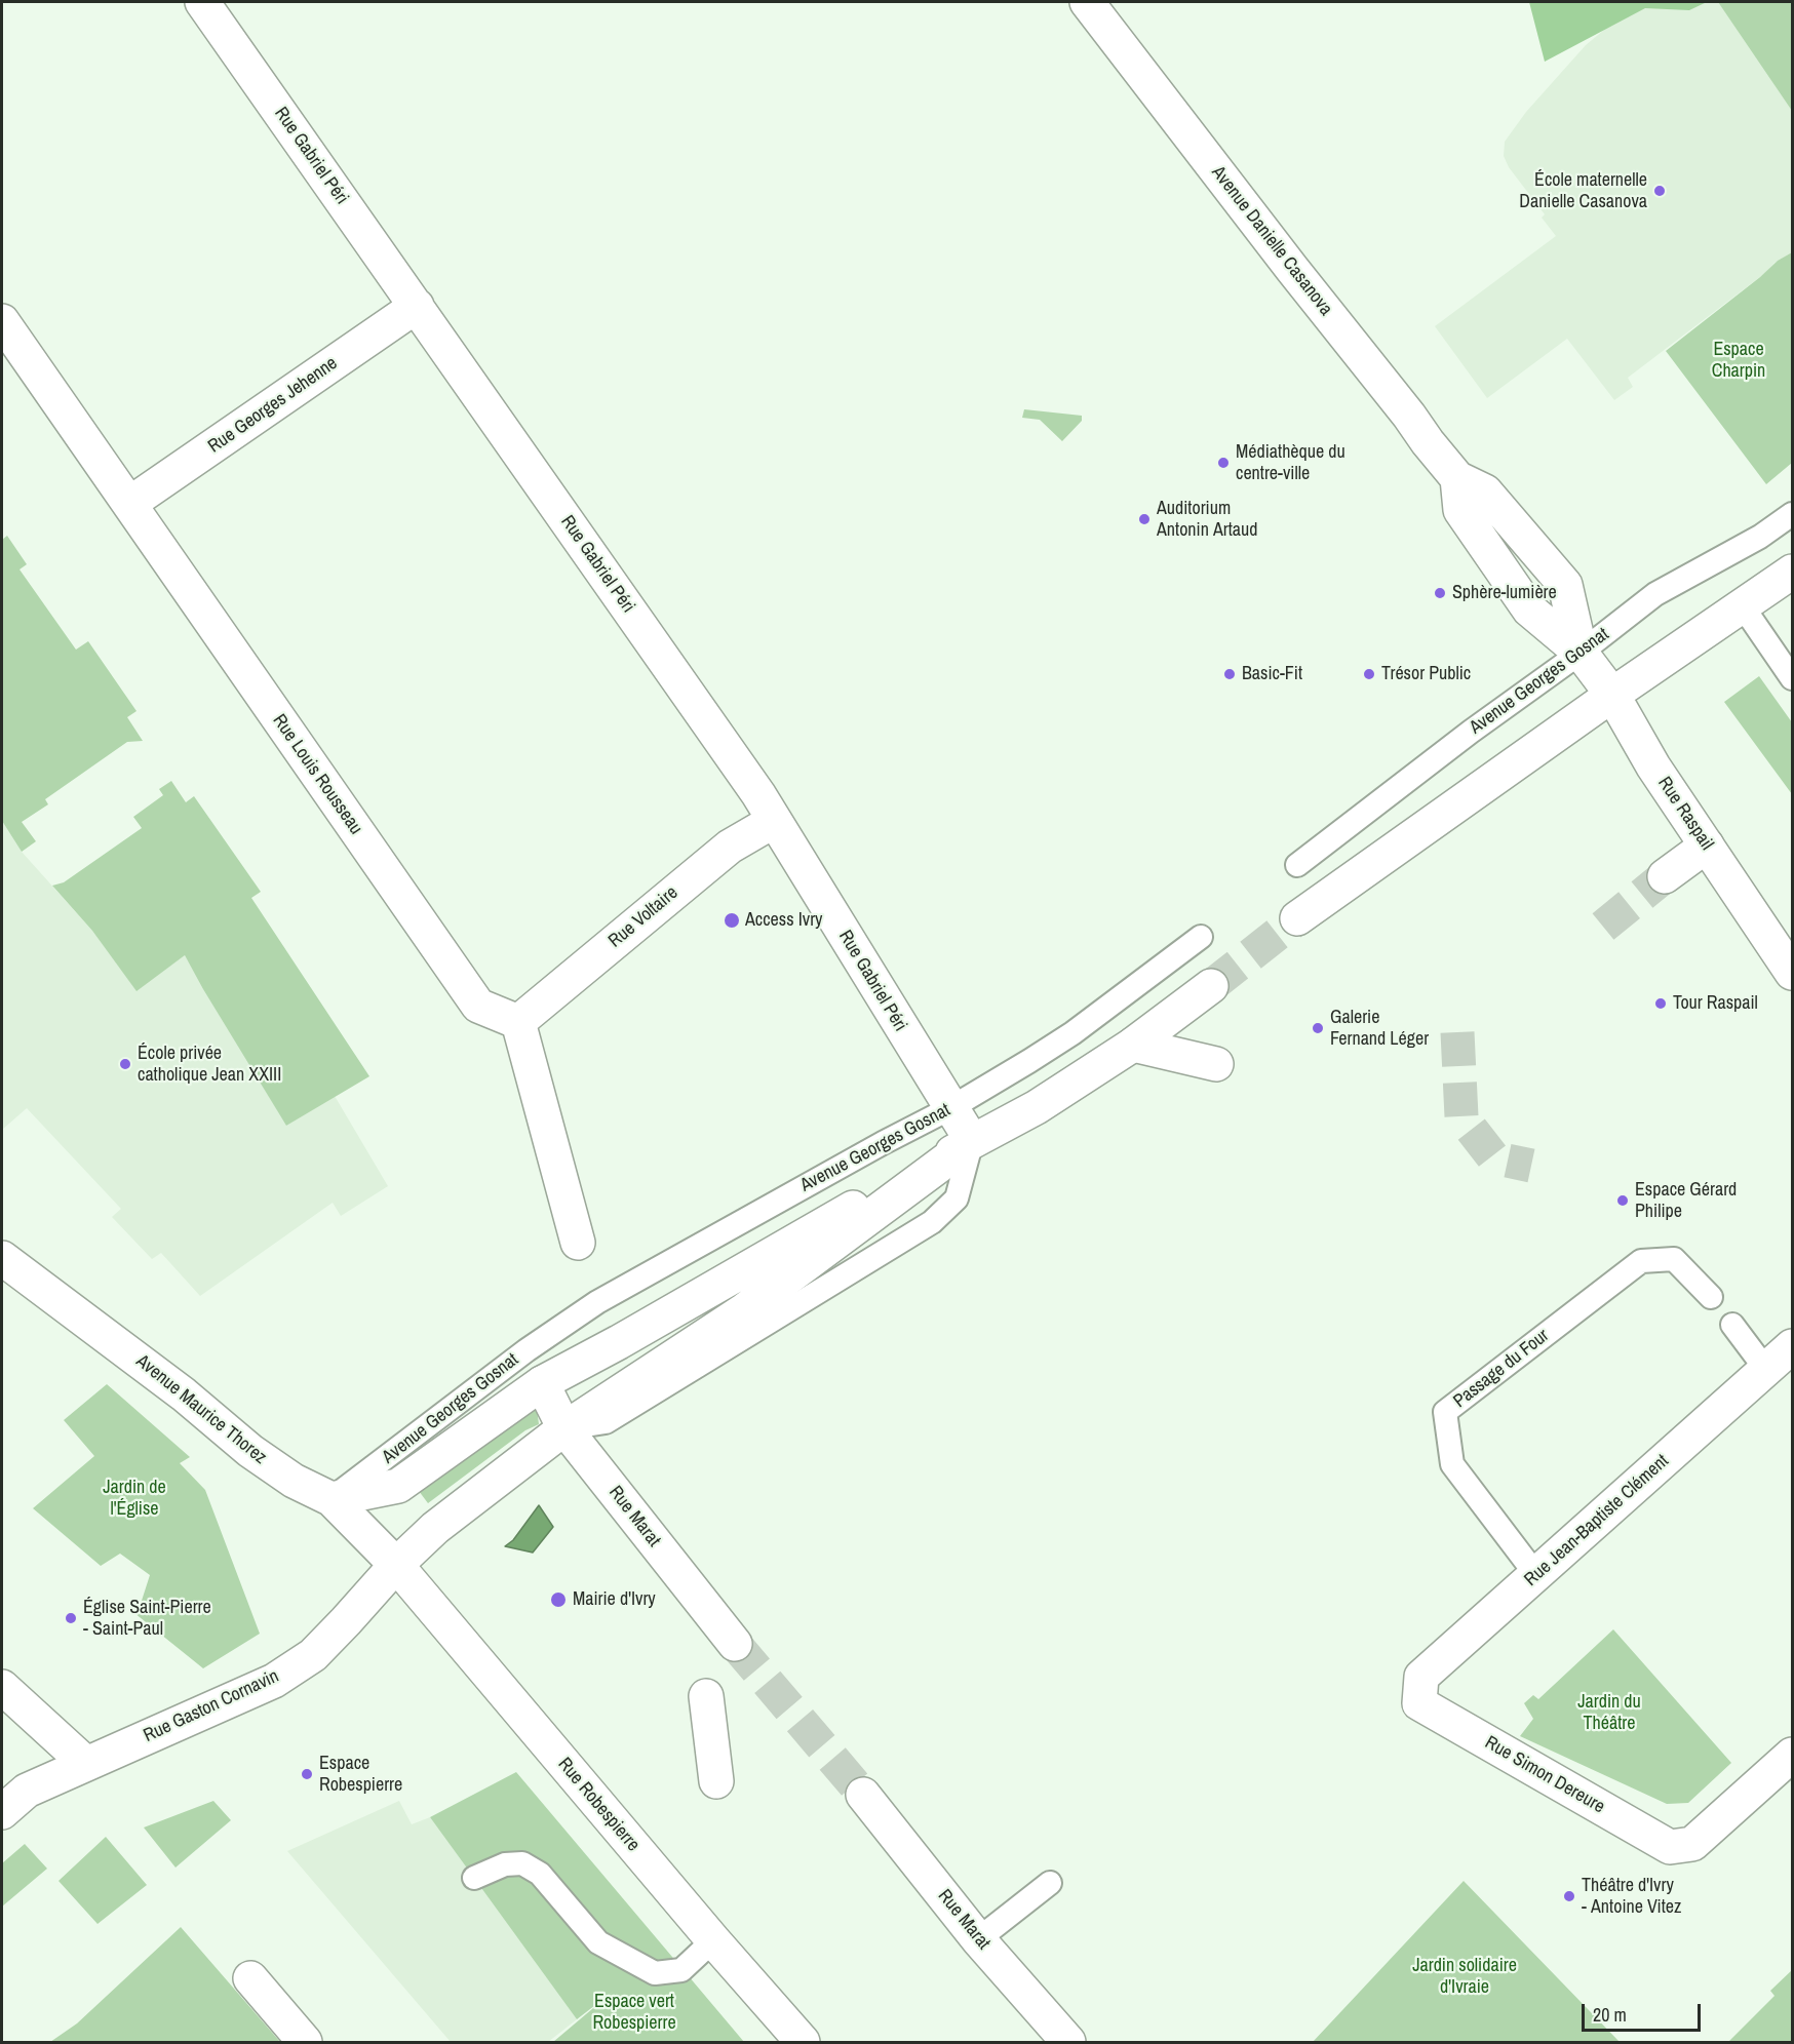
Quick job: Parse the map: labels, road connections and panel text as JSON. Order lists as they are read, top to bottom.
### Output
{
  "streets": {
    "street": [
      "Rue Gabriel Péri",
      "Avenue Danielle Casanova",
      "Rue Georges Jehenne",
      "Avenue Georges Gosnat",
      "Rue Louis Rousseau",
      "Rue Raspail",
      "Rue Voltaire",
      "Avenue Maurice Thorez",
      "Rue Marat",
      "Rue Jean-Baptiste Clément",
      "Rue Gaston Cornavin",
      "Rue Simon Dereure",
      "Rue Robespierre"
    ],
    "lane": ["Passage du Four"]
  },
  "crossings": [
    ["Rue Gabriel Péri", "Rue Georges Jehenne"],
    ["Rue Gabriel Péri", "Avenue Georges Gosnat"],
    ["Rue Gabriel Péri", "Rue Voltaire"],
    ["Avenue Danielle Casanova", "Avenue Georges Gosnat"],
    ["Avenue Danielle Casanova", "Rue Raspail"],
    ["Rue Georges Jehenne", "Rue Louis Rousseau"],
    ["Avenue Georges Gosnat", "Rue Raspail"],
    ["Avenue Georges Gosnat", "Avenue Maurice Thorez"],
    ["Avenue Georges Gosnat", "Rue Marat"],
    ["Avenue Georges Gosnat", "Rue Gaston Cornavin"],
    ["Avenue Georges Gosnat", "Rue Robespierre"],
    ["Rue Louis Rousseau", "Rue Voltaire"],
    ["Passage du Four", "Rue Jean-Baptiste Clément"],
    ["Avenue Maurice Thorez", "Rue Gaston Cornavin"],
    ["Avenue Maurice Thorez", "Rue Robespierre"],
    ["Rue Jean-Baptiste Clément", "Rue Simon Dereure"],
    ["Rue Gaston Cornavin", "Rue Robespierre"]
  ],
  "parks": [
    "Espace Charpin",
    "Jardin de l'Église",
    "Jardin du Théâtre",
    "Jardin solidaire d'Ivraie",
    "Espace vert Robespierre"
  ],
  "places": [
    "École maternelle Danielle Casanova",
    "Médiathèque du centre-ville",
    "Auditorium Antonin Artaud",
    "Sphère-lumière",
    "Basic-Fit",
    "Trésor Public",
    "Access Ivry",
    "Tour Raspail",
    "Galerie Fernand Léger",
    "École privée catholique Jean XXIII",
    "Espace Gérard Philipe",
    "Mairie d'Ivry",
    "Église Saint-Pierre - Saint-Paul",
    "Espace Robespierre",
    "Théâtre d'Ivry - Antoine Vitez"
  ],
  "scale_bar": "20 m"
}
